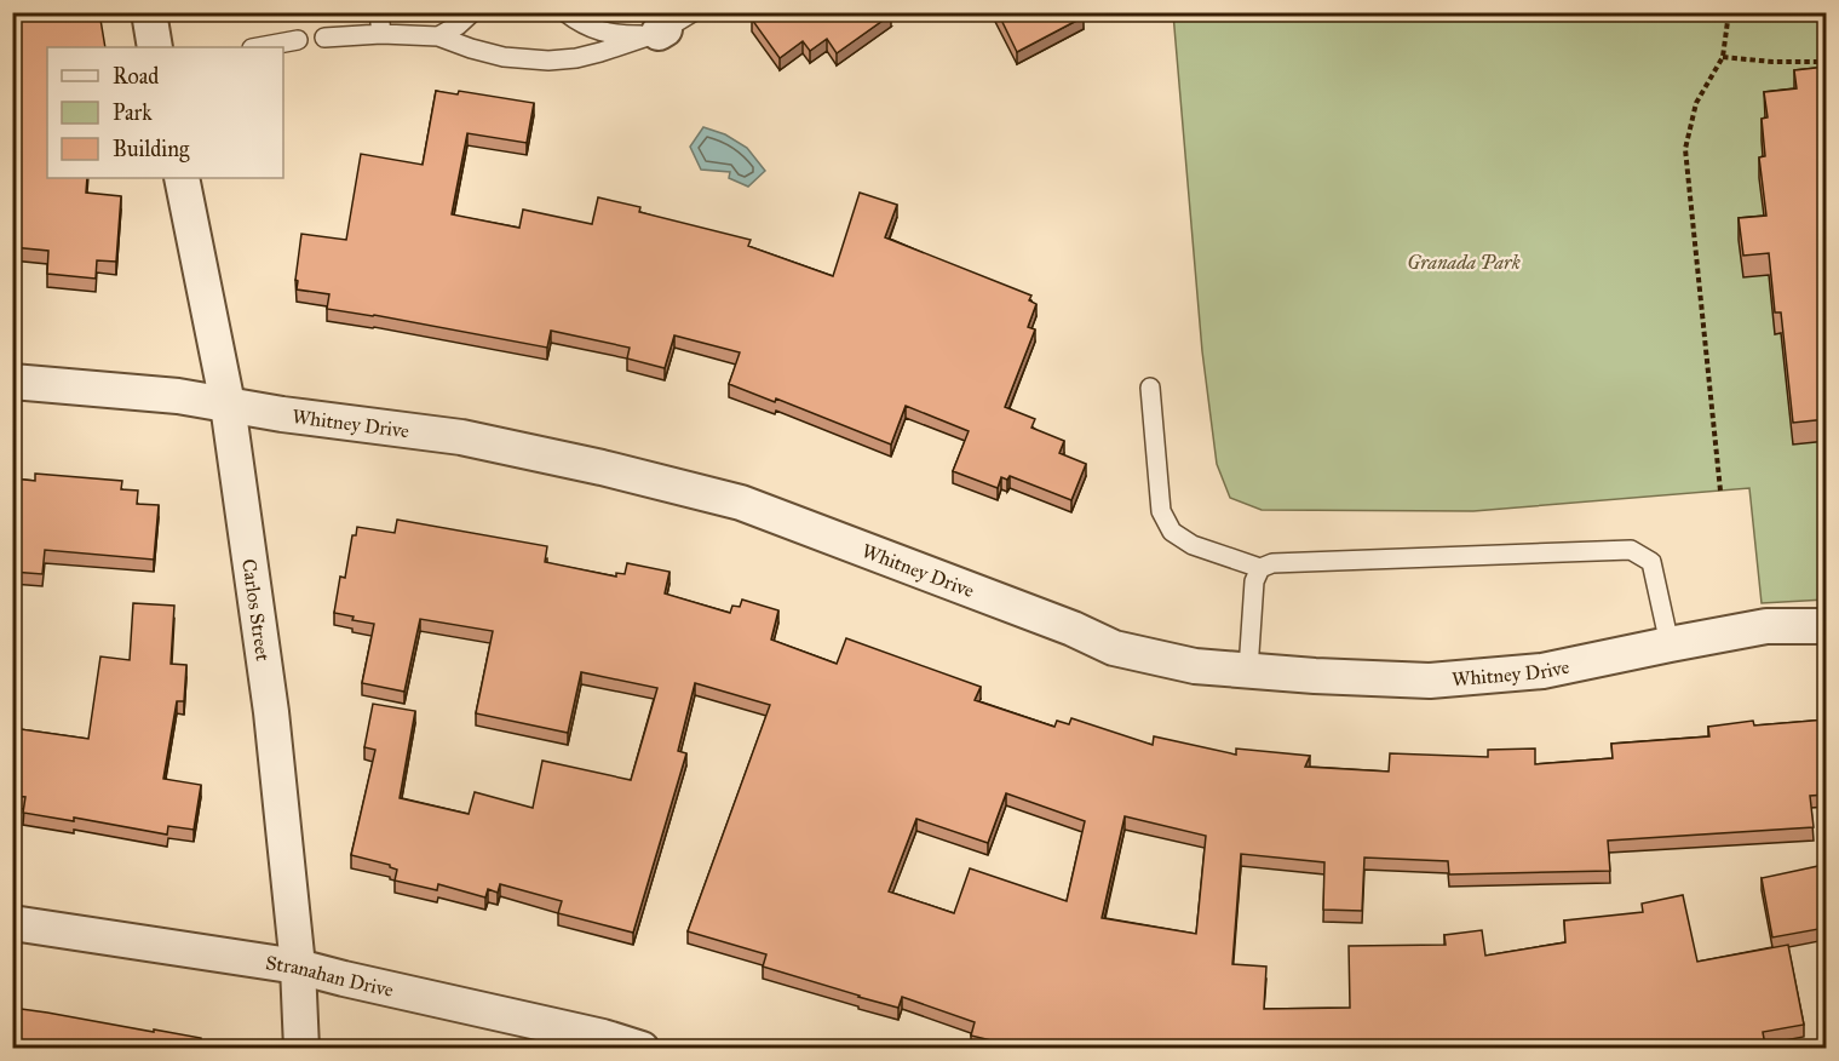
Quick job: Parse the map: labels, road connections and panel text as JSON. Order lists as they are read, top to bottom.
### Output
{
  "streets": {
    "street": ["Whitney Drive", "Carlos Street", "Stranahan Drive"]
  },
  "crossings": [
    ["Whitney Drive", "Carlos Street"],
    ["Carlos Street", "Stranahan Drive"]
  ],
  "parks": ["Granada Park"],
  "legend": ["Road", "Park", "Building"]
}
